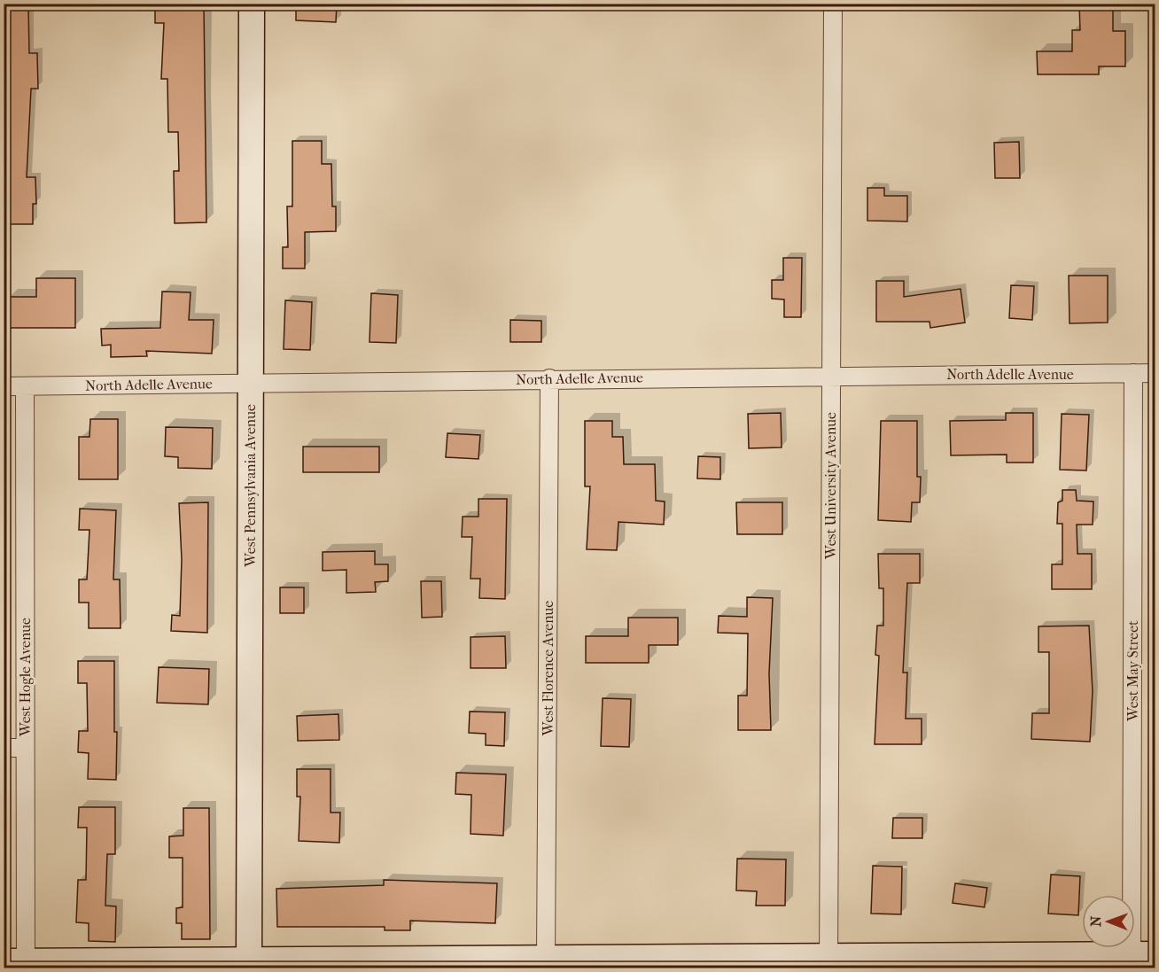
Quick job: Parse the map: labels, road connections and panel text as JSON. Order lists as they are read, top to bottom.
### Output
{
  "streets": {
    "street": [
      "North Adelle Avenue",
      "West Pennsylvania Avenue",
      "West University Avenue",
      "West Florence Avenue",
      "West May Street",
      "West Hogle Avenue"
    ]
  },
  "crossings": [
    ["North Adelle Avenue", "West Pennsylvania Avenue"],
    ["North Adelle Avenue", "West University Avenue"],
    ["North Adelle Avenue", "West Florence Avenue"],
    ["North Adelle Avenue", "West May Street"],
    ["North Adelle Avenue", "West Hogle Avenue"]
  ],
  "north": "left"
}
